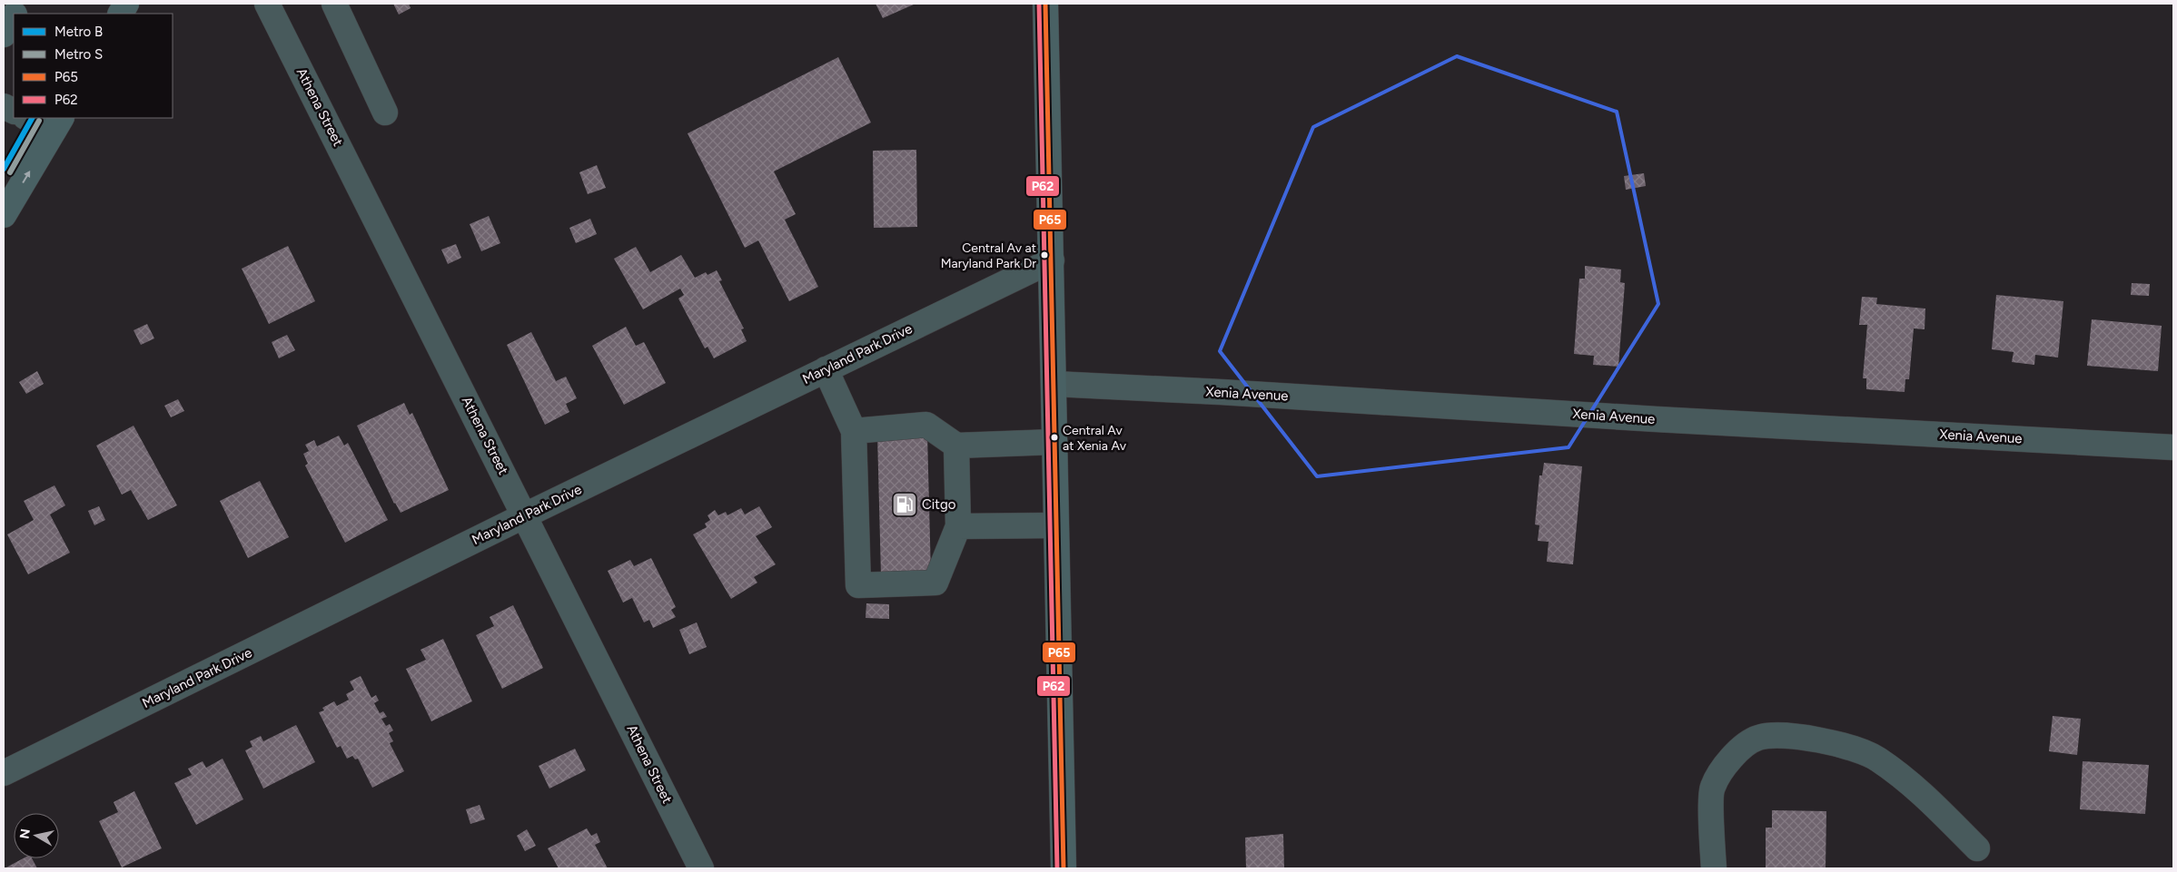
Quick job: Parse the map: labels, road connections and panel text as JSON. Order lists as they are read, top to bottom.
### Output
{
  "streets": {
    "street": ["Athena Street", "Maryland Park Drive", "Xenia Avenue"]
  },
  "crossings": [
    ["Athena Street", "Maryland Park Drive"]
  ],
  "places": {
    "other": ["Central Av at Maryland Park Dr", "Central Av at Xenia Av"],
    "fuel station": ["Citgo"]
  },
  "lines": [
    "transit line P65",
    "transit line P62",
    "metro line B",
    "metro line S"
  ],
  "legend": [
    "Metro B",
    "Metro S",
    "P65",
    "P62"
  ],
  "north": "left"
}
